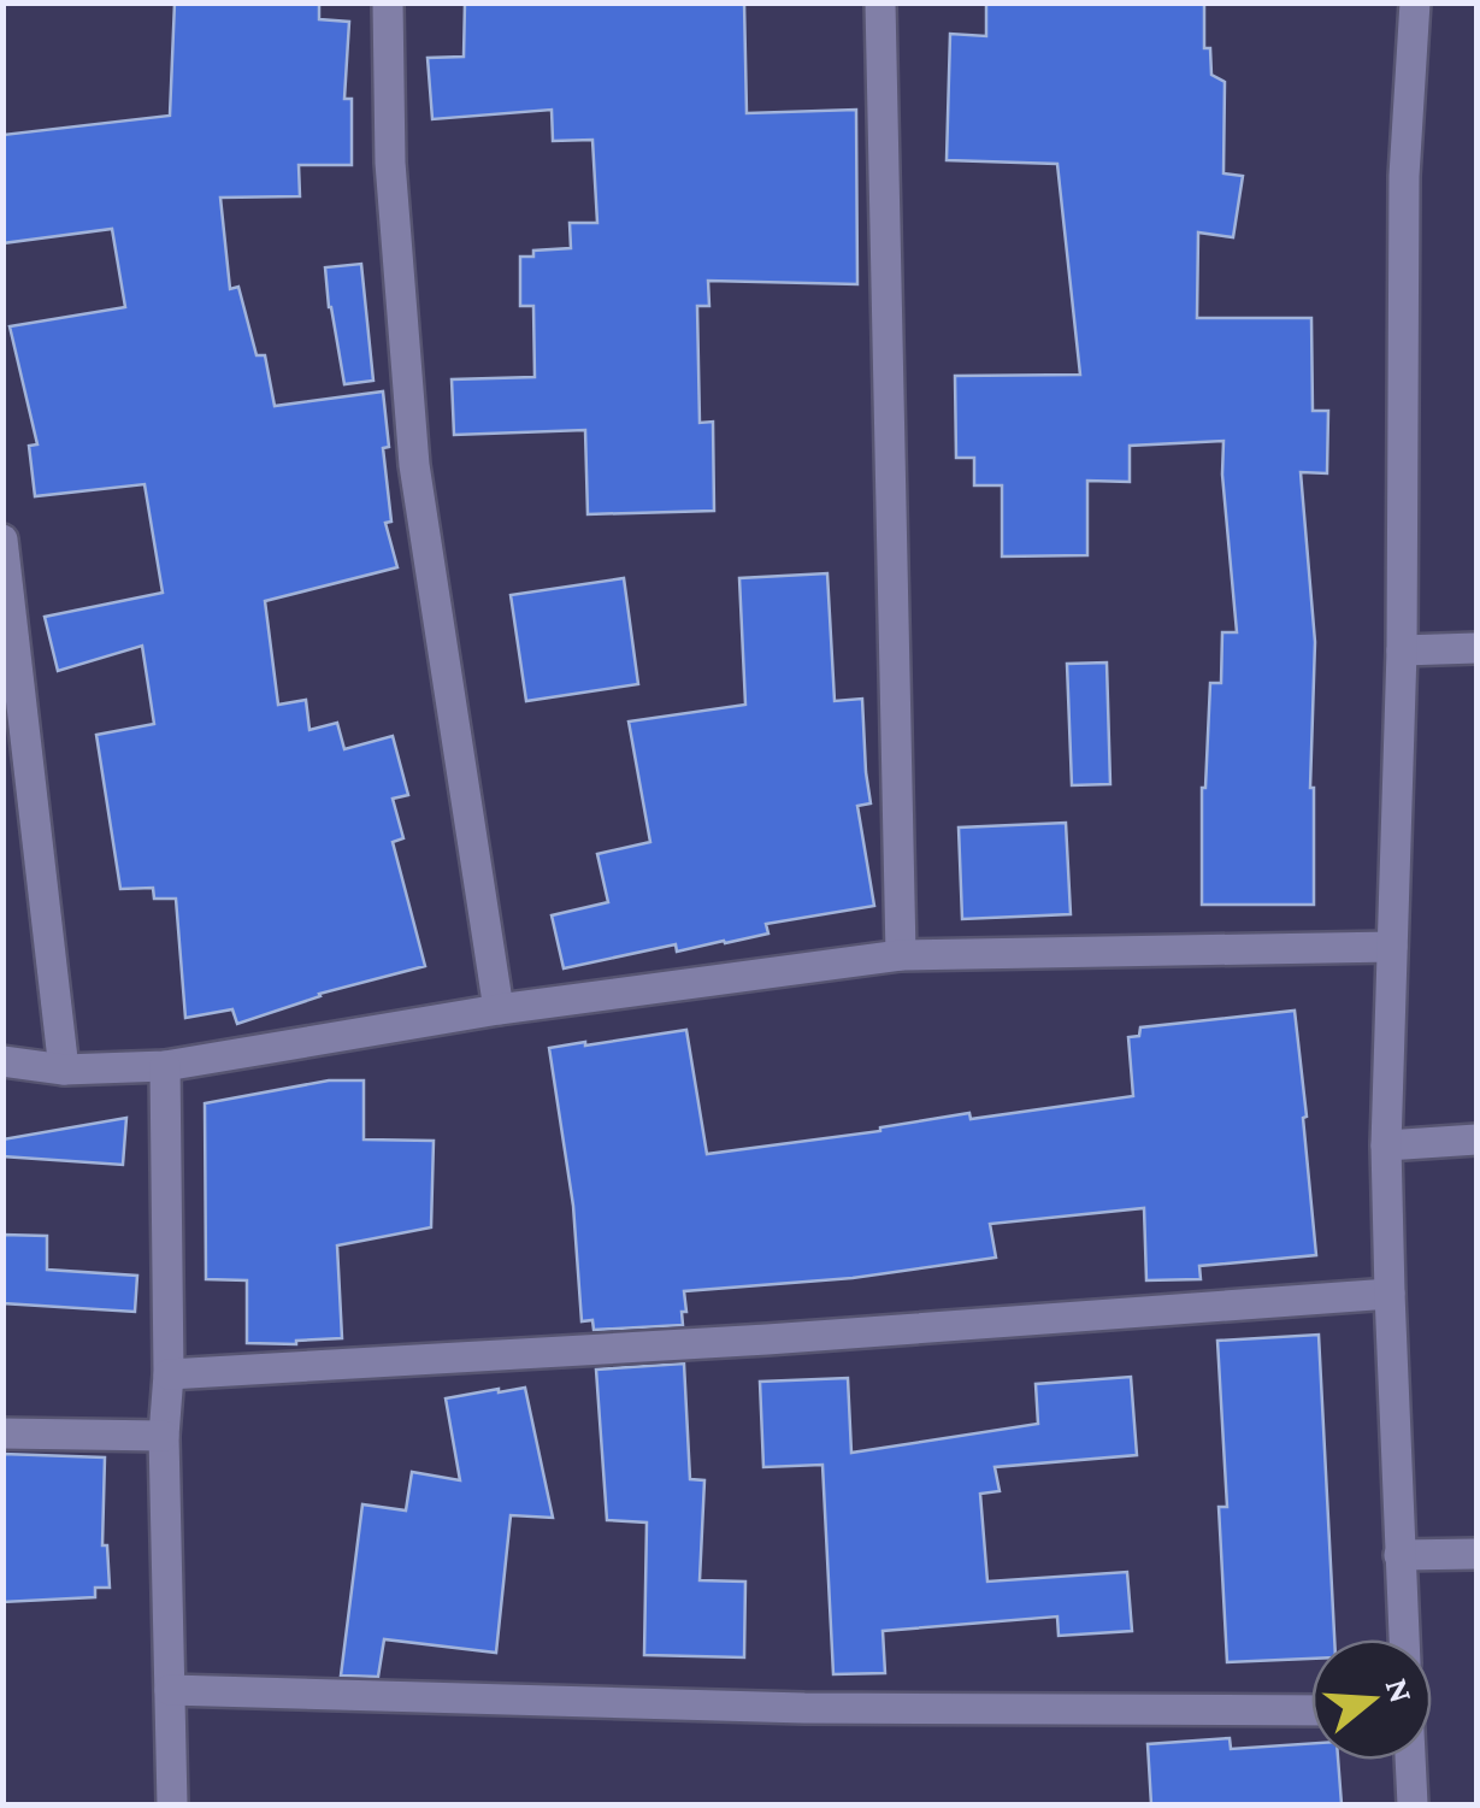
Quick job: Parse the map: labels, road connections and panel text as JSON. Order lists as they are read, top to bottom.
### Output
{
  "north": "right"
}
